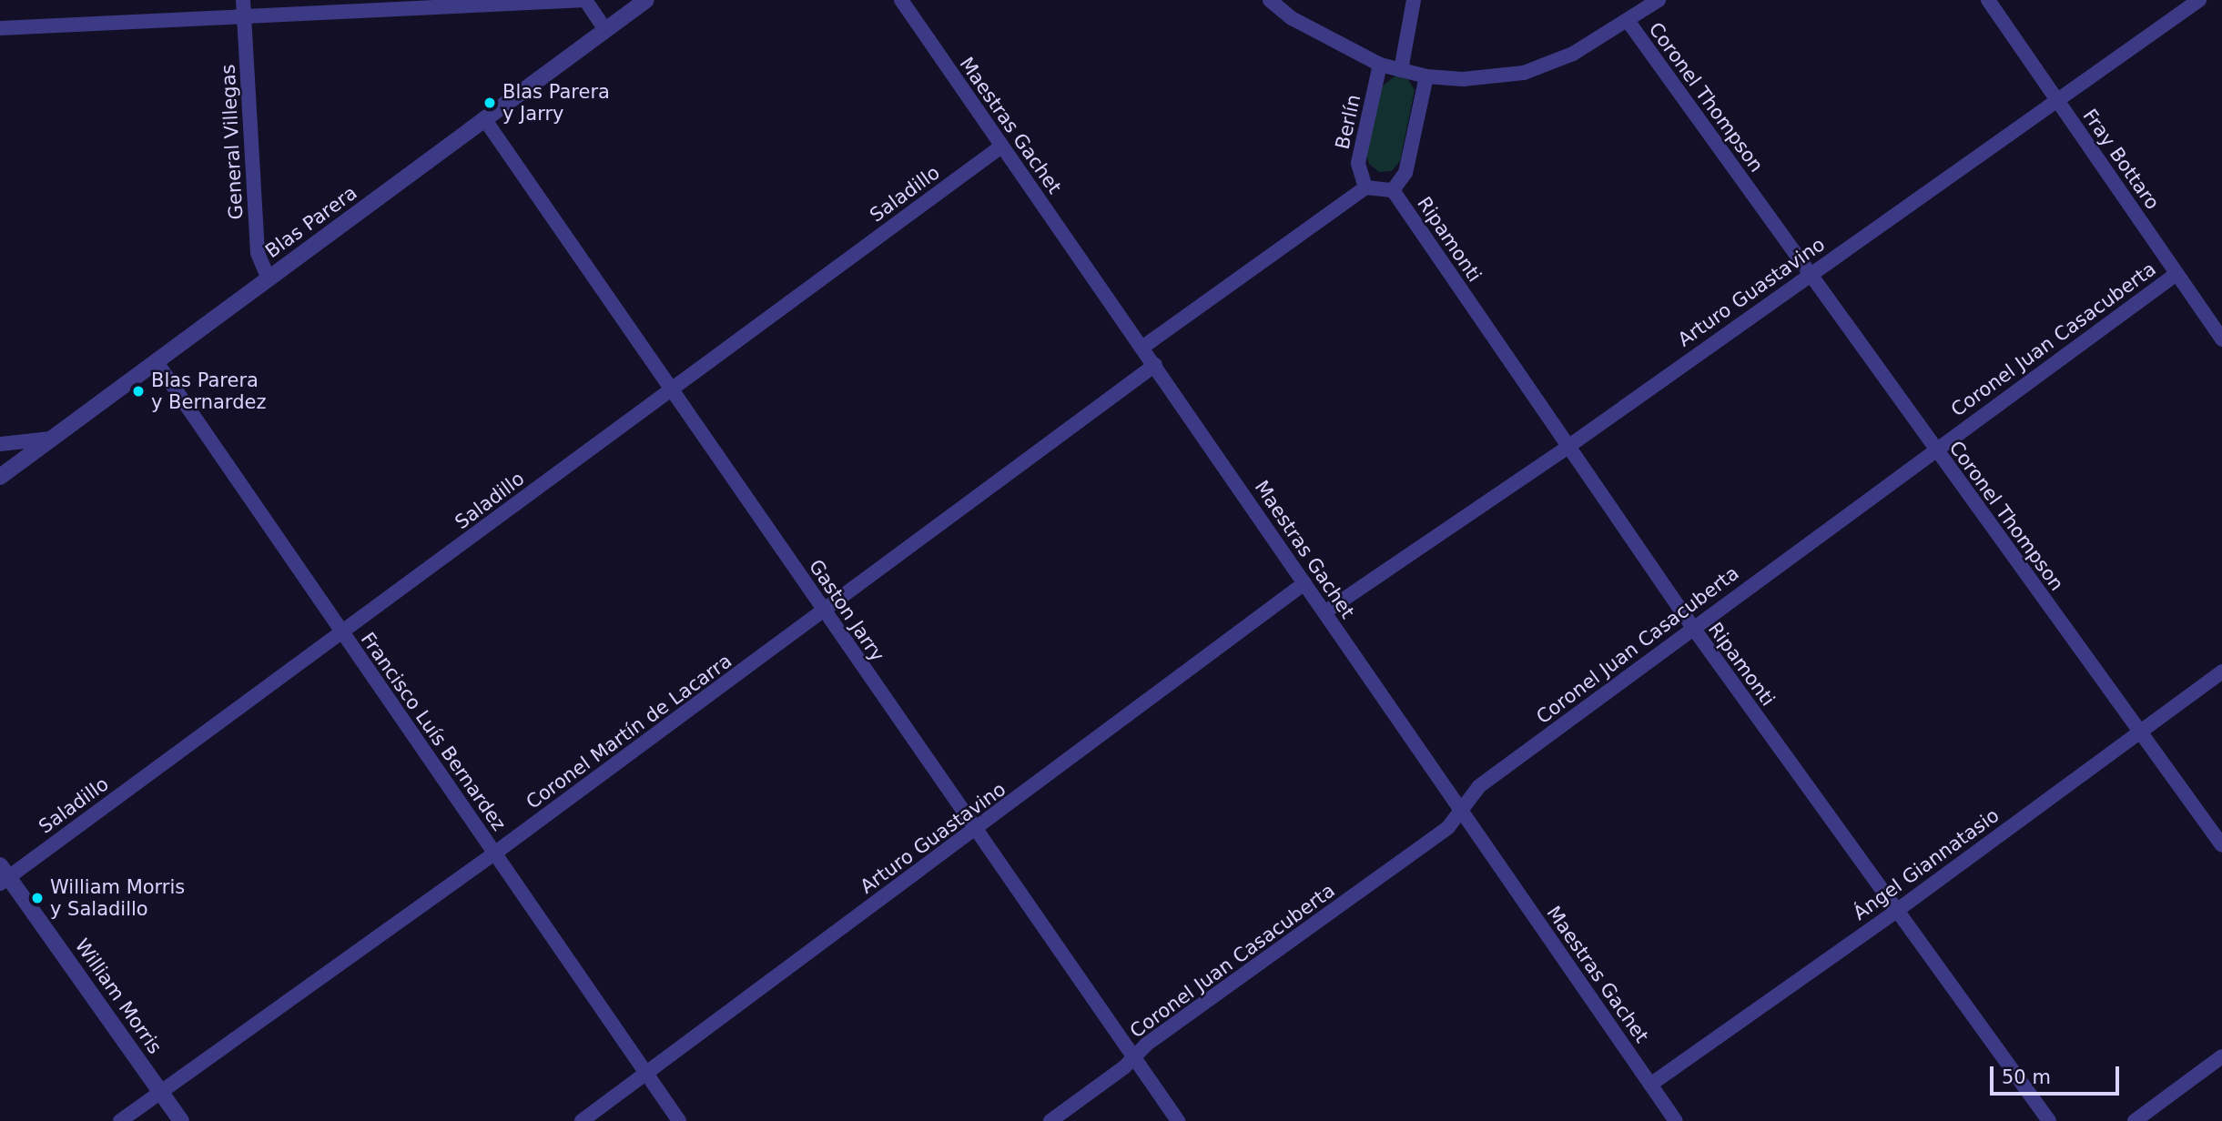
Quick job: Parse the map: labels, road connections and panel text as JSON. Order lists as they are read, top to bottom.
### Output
{
  "streets": {
    "street": [
      "Coronel Thompson",
      "Berlín",
      "Maestras Gachet",
      "General Villegas",
      "Fray Bottaro",
      "Saladillo",
      "Blas Parera",
      "Ripamonti",
      "Arturo Guastavino",
      "Coronel Juan Casacuberta",
      "Gaston Jarry",
      "Francisco Luís Bernardez",
      "Coronel Martín de Lacarra",
      "Ángel Giannatasio",
      "William Morris"
    ]
  },
  "crossings": [
    ["Coronel Thompson", "Arturo Guastavino"],
    ["Coronel Thompson", "Coronel Juan Casacuberta"],
    ["Coronel Thompson", "Ángel Giannatasio"],
    ["Maestras Gachet", "Saladillo"],
    ["Maestras Gachet", "Arturo Guastavino"],
    ["Maestras Gachet", "Coronel Juan Casacuberta"],
    ["Maestras Gachet", "Coronel Martín de Lacarra"],
    ["Maestras Gachet", "Ángel Giannatasio"],
    ["General Villegas", "Blas Parera"],
    ["Fray Bottaro", "Arturo Guastavino"],
    ["Fray Bottaro", "Coronel Juan Casacuberta"],
    ["Saladillo", "Gaston Jarry"],
    ["Saladillo", "Francisco Luís Bernardez"],
    ["Saladillo", "William Morris"],
    ["Blas Parera", "Gaston Jarry"],
    ["Blas Parera", "Francisco Luís Bernardez"],
    ["Ripamonti", "Arturo Guastavino"],
    ["Ripamonti", "Coronel Juan Casacuberta"],
    ["Ripamonti", "Ángel Giannatasio"],
    ["Arturo Guastavino", "Gaston Jarry"],
    ["Arturo Guastavino", "Francisco Luís Bernardez"],
    ["Coronel Juan Casacuberta", "Gaston Jarry"],
    ["Gaston Jarry", "Coronel Martín de Lacarra"],
    ["Francisco Luís Bernardez", "Coronel Martín de Lacarra"],
    ["Coronel Martín de Lacarra", "William Morris"]
  ],
  "places": ["Blas Parera y Jarry", "Blas Parera y Bernardez", "William Morris y Saladillo"],
  "scale_bar": "50 m"
}
